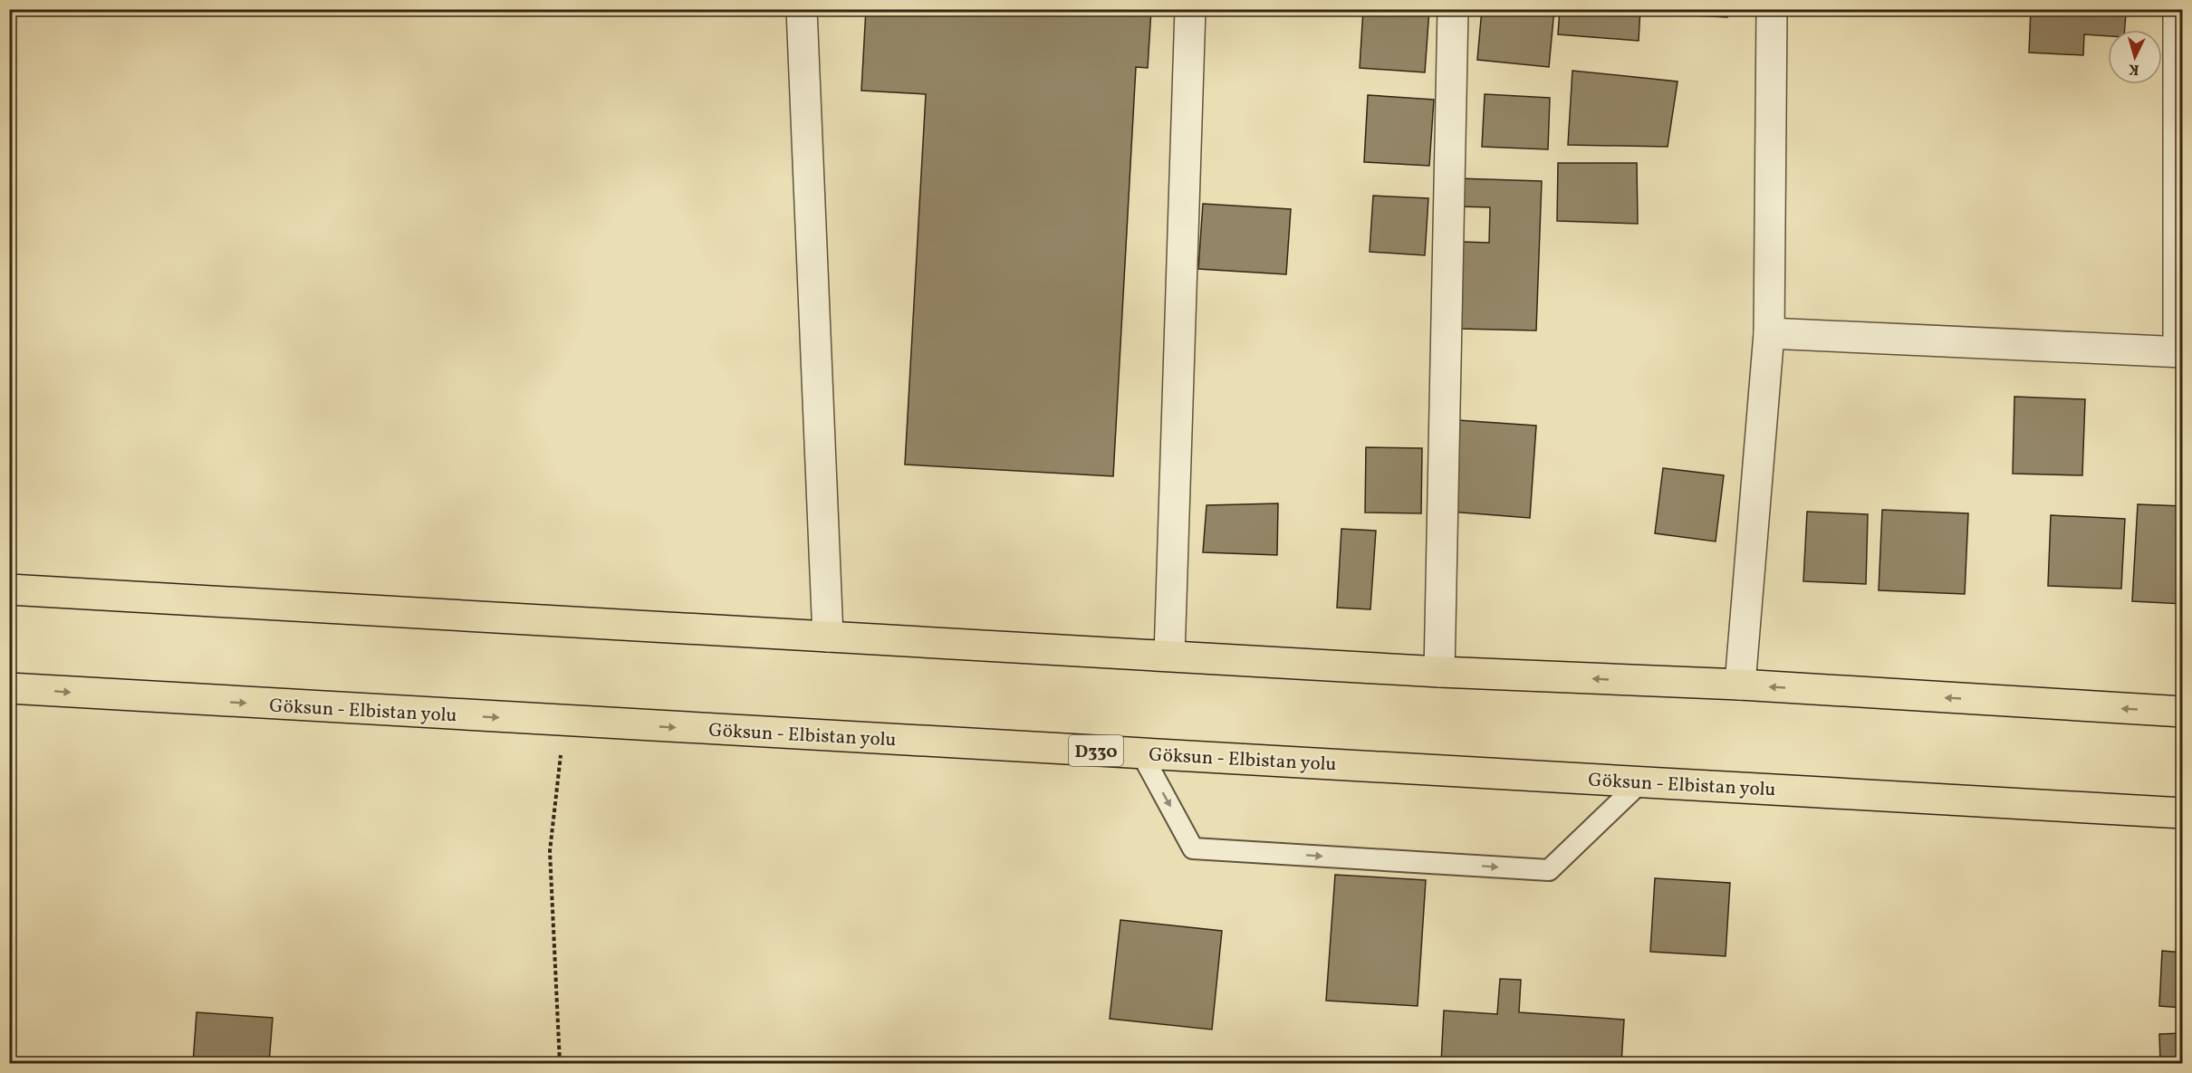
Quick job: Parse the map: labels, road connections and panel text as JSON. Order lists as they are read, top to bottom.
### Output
{
  "streets": {
    "highway": ["Göksun - Elbistan yolu", "D330"]
  },
  "north": "bottom"
}
